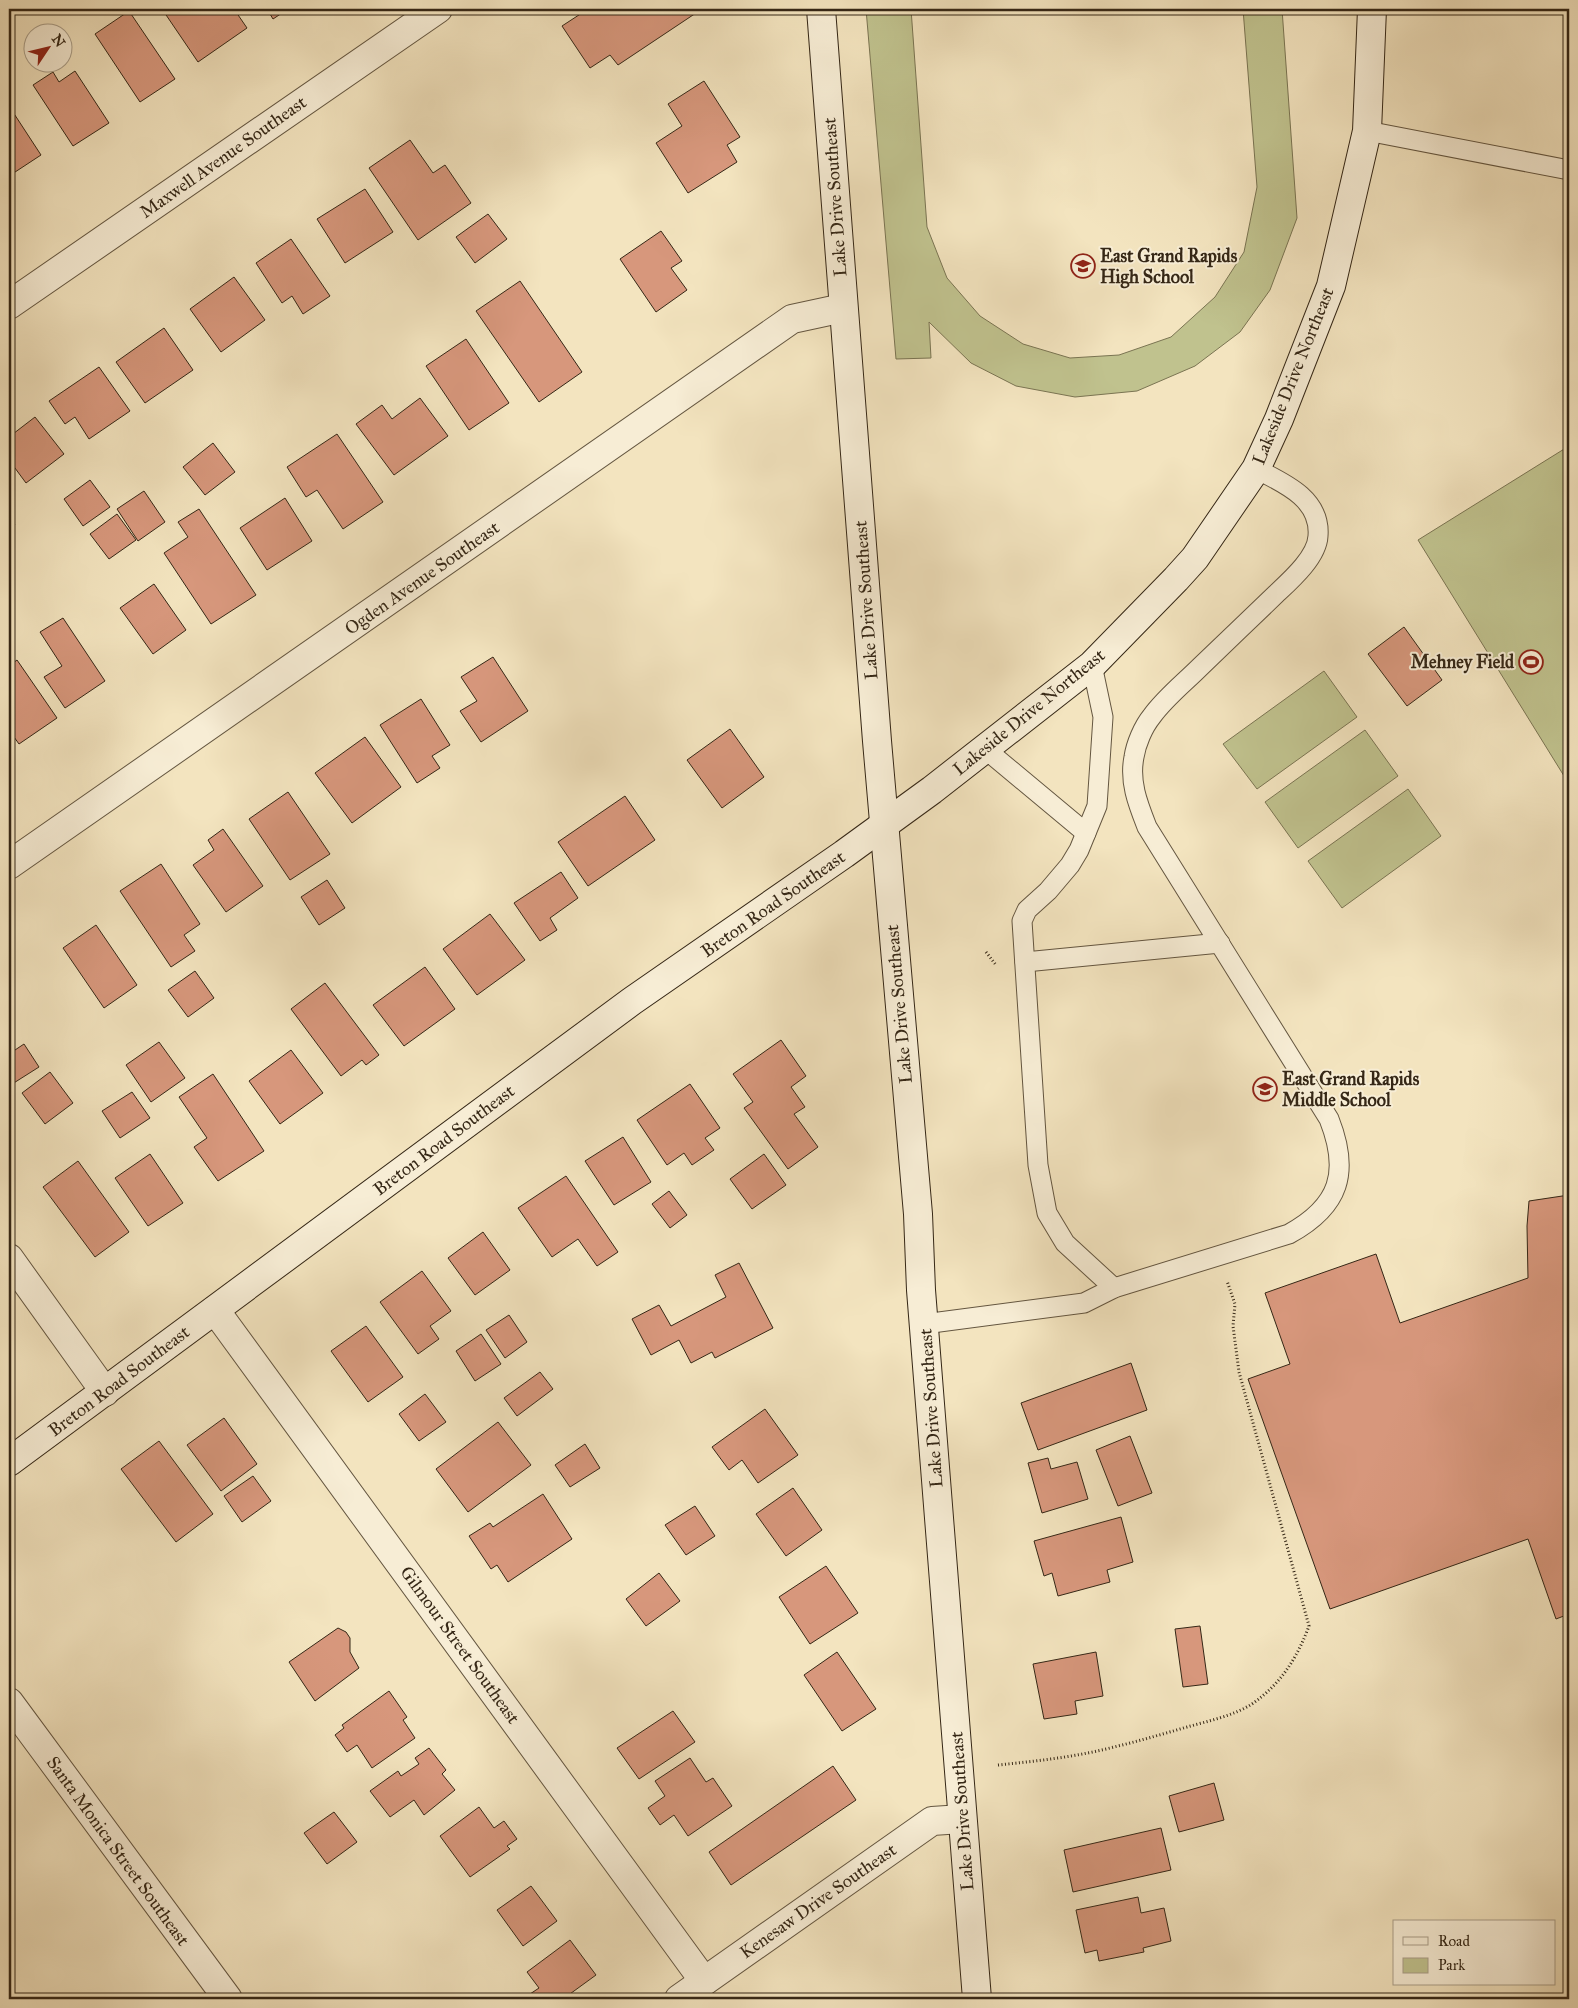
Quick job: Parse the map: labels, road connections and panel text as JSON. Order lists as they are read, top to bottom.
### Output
{
  "streets": {
    "main road": [
      "Maxwell Avenue Southeast",
      "Lake Drive Southeast",
      "Lakeside Drive Northeast",
      "Ogden Avenue Southeast",
      "Breton Road Southeast",
      "Gilmour Street Southeast",
      "Santa Monica Street Southeast",
      "Kenesaw Drive Southeast"
    ]
  },
  "crossings": [
    ["Lake Drive Southeast", "Lakeside Drive Northeast"],
    ["Lake Drive Southeast", "Ogden Avenue Southeast"],
    ["Lake Drive Southeast", "Breton Road Southeast"],
    ["Lake Drive Southeast", "Kenesaw Drive Southeast"],
    ["Lakeside Drive Northeast", "Breton Road Southeast"],
    ["Breton Road Southeast", "Gilmour Street Southeast"],
    ["Gilmour Street Southeast", "Kenesaw Drive Southeast"]
  ],
  "places": {
    "school or university": ["East Grand Rapids High School", "East Grand Rapids Middle School"],
    "sports": ["Mehney Field"]
  },
  "legend": ["Road", "Park"],
  "north": "top right"
}
